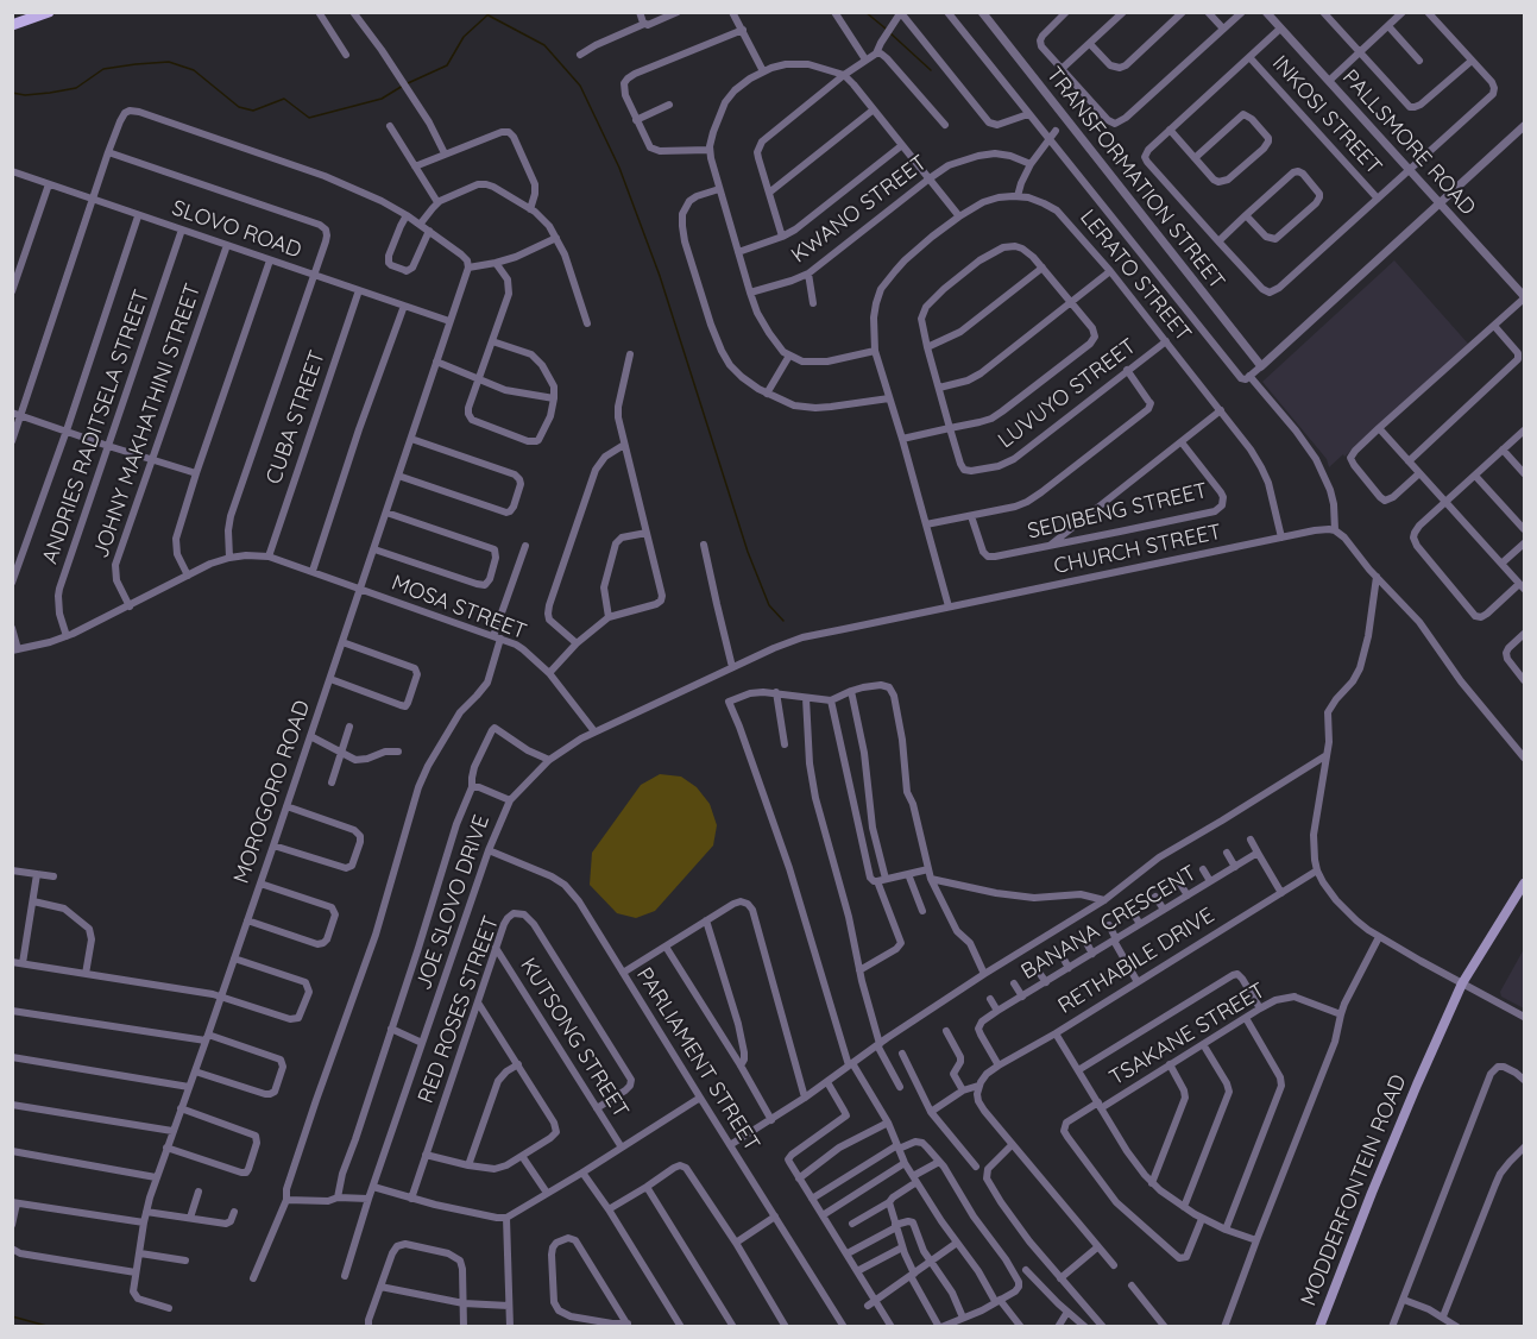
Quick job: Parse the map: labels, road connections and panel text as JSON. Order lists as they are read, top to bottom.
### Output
{
  "streets": {
    "main road": ["MODDERFONTEIN ROAD"],
    "street": [
      "INKOSI STREET",
      "PALLSMORE ROAD",
      "TRANSFORMATION STREET",
      "KWANO STREET",
      "SLOVO ROAD",
      "LERATO STREET",
      "LUVUYO STREET",
      "CUBA STREET",
      "JOHNY MAKHATHINI STREET",
      "ANDRIES RADITSELA STREET",
      "SEDIBENG STREET",
      "CHURCH STREET",
      "MOSA STREET",
      "MOROGORO ROAD",
      "JOE SLOVO DRIVE",
      "BANANA CRESCENT",
      "RETHABILE DRIVE",
      "RED ROSES STREET",
      "TSAKANE STREET",
      "KUTSONG STREET",
      "PARLIAMENT STREET"
    ]
  },
  "crossings": [
    ["SLOVO ROAD", "CUBA STREET"],
    ["SLOVO ROAD", "JOHNY MAKHATHINI STREET"],
    ["SLOVO ROAD", "ANDRIES RADITSELA STREET"],
    ["SLOVO ROAD", "MOROGORO ROAD"],
    ["LERATO STREET", "LUVUYO STREET"],
    ["LERATO STREET", "CHURCH STREET"],
    ["LERATO STREET", "JOE SLOVO DRIVE"],
    ["CUBA STREET", "MOSA STREET"],
    ["JOHNY MAKHATHINI STREET", "MOSA STREET"],
    ["ANDRIES RADITSELA STREET", "MOSA STREET"],
    ["CHURCH STREET", "JOE SLOVO DRIVE"],
    ["MOSA STREET", "MOROGORO ROAD"],
    ["MOSA STREET", "JOE SLOVO DRIVE"],
    ["JOE SLOVO DRIVE", "PARLIAMENT STREET"],
    ["RED ROSES STREET", "KUTSONG STREET"]
  ]
}
